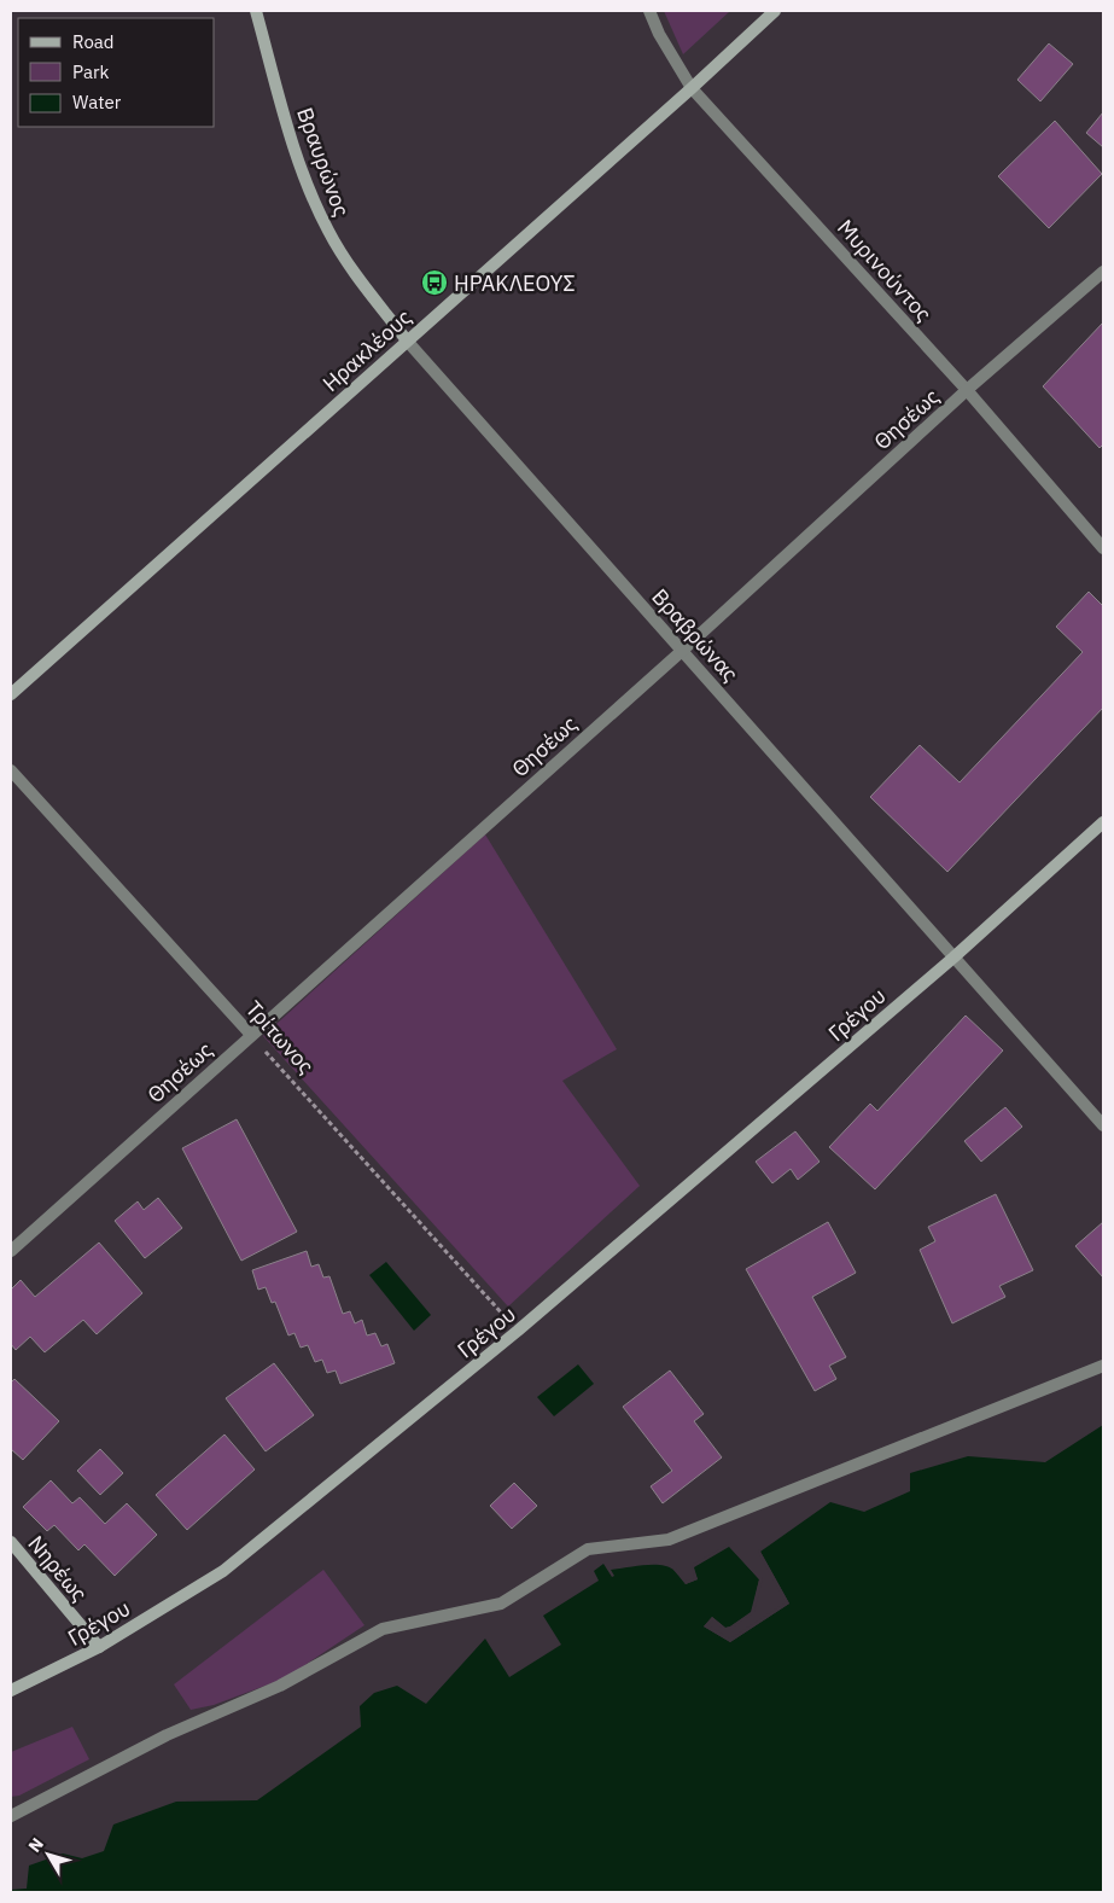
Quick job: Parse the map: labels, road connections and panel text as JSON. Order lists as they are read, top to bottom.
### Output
{
  "streets": {
    "main road": [
      "Βραυρώνος",
      "Ηρακλέους",
      "Γρέγου",
      "Νηρέως"
    ],
    "street": [
      "Μυρινούντος",
      "Θησέως",
      "Βραβρώνας",
      "Τρίτωνος"
    ]
  },
  "crossings": [
    ["Βραυρώνος", "Ηρακλέους"],
    ["Βραυρώνος", "Βραβρώνας"],
    ["Μυρινούντος", "Ηρακλέους"],
    ["Μυρινούντος", "Θησέως"],
    ["Ηρακλέους", "Βραβρώνας"],
    ["Θησέως", "Βραβρώνας"],
    ["Θησέως", "Τρίτωνος"],
    ["Βραβρώνας", "Γρέγου"],
    ["Γρέγου", "Τρίτωνος"],
    ["Γρέγου", "Νηρέως"]
  ],
  "places": {
    "bus stop": ["ΗΡΑΚΛΕΟΥΣ"]
  },
  "legend": ["Road", "Park", "Water"],
  "north": "top left"
}
